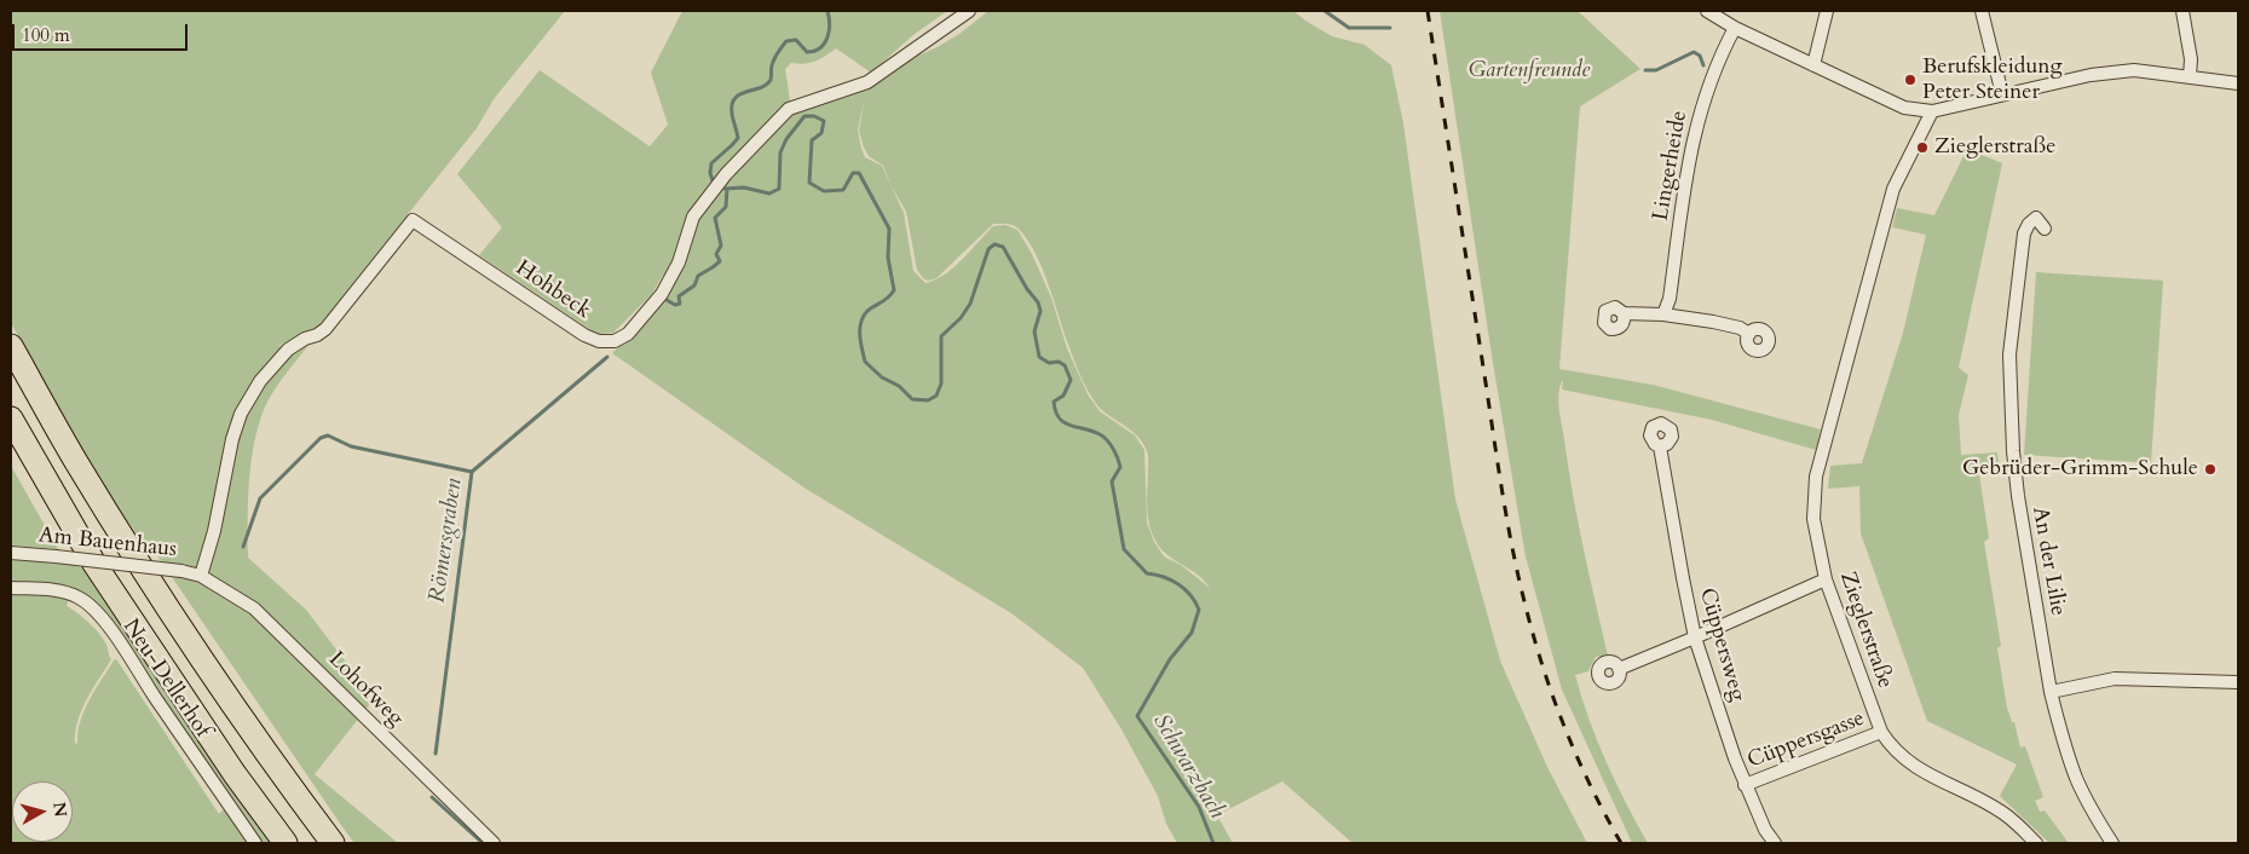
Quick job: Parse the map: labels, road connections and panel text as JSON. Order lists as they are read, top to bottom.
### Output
{
  "streets": {
    "street": [
      "Lingerheide",
      "Hohbeck",
      "Am Bauenhaus",
      "An der Lilie",
      "Zieglerstraße",
      "Cüppersweg",
      "Neu-Dellerhof",
      "Lohofweg",
      "Cüppersgasse"
    ]
  },
  "crossings": [
    ["Hohbeck", "Am Bauenhaus"],
    ["Hohbeck", "Lohofweg"],
    ["Am Bauenhaus", "Lohofweg"],
    ["Zieglerstraße", "Cüppersgasse"],
    ["Cüppersweg", "Cüppersgasse"]
  ],
  "water": ["Römersgraben", "Schwarzbach"],
  "parks": ["Gartenfreunde"],
  "places": ["Berufskleidung Peter Steiner", "Zieglerstraße", "Gebrüder-Grimm-Schule"],
  "scale_bar": "100 m",
  "north": "right"
}
